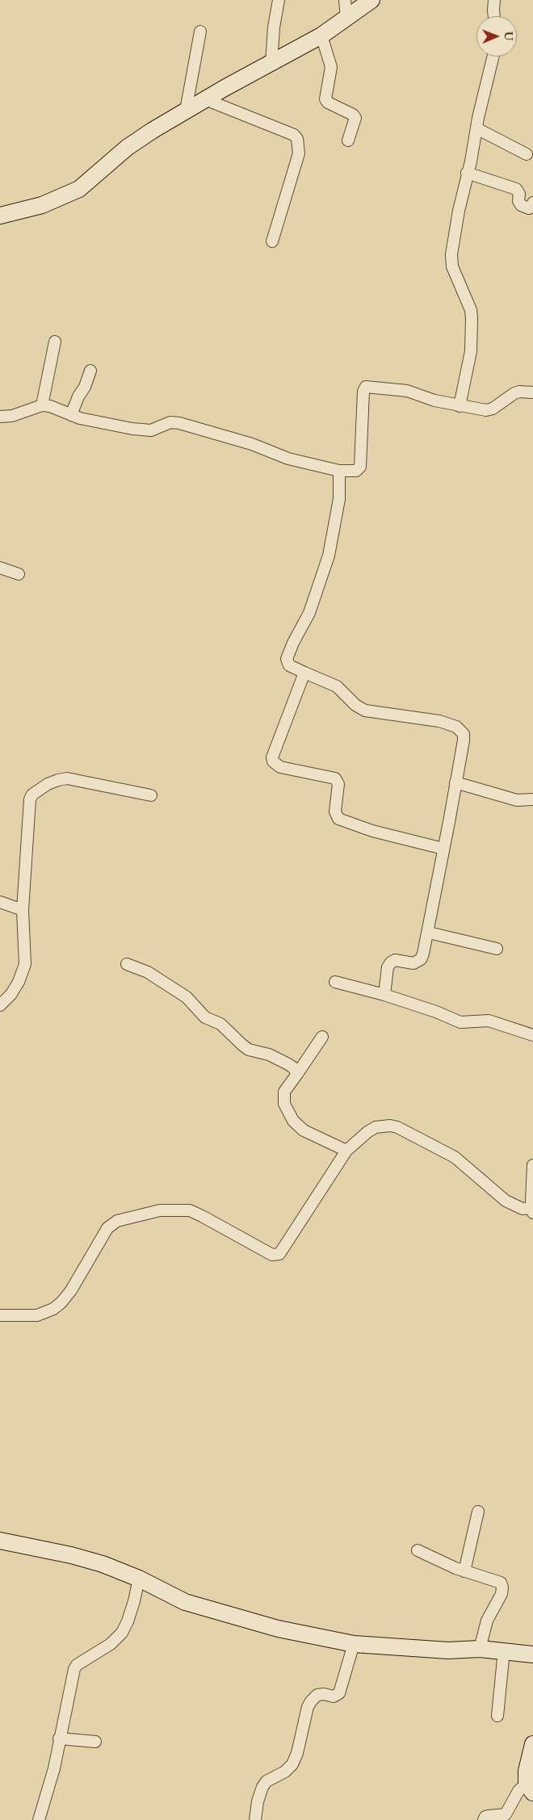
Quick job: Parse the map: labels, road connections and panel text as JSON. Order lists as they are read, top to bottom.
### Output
{
  "north": "right"
}
